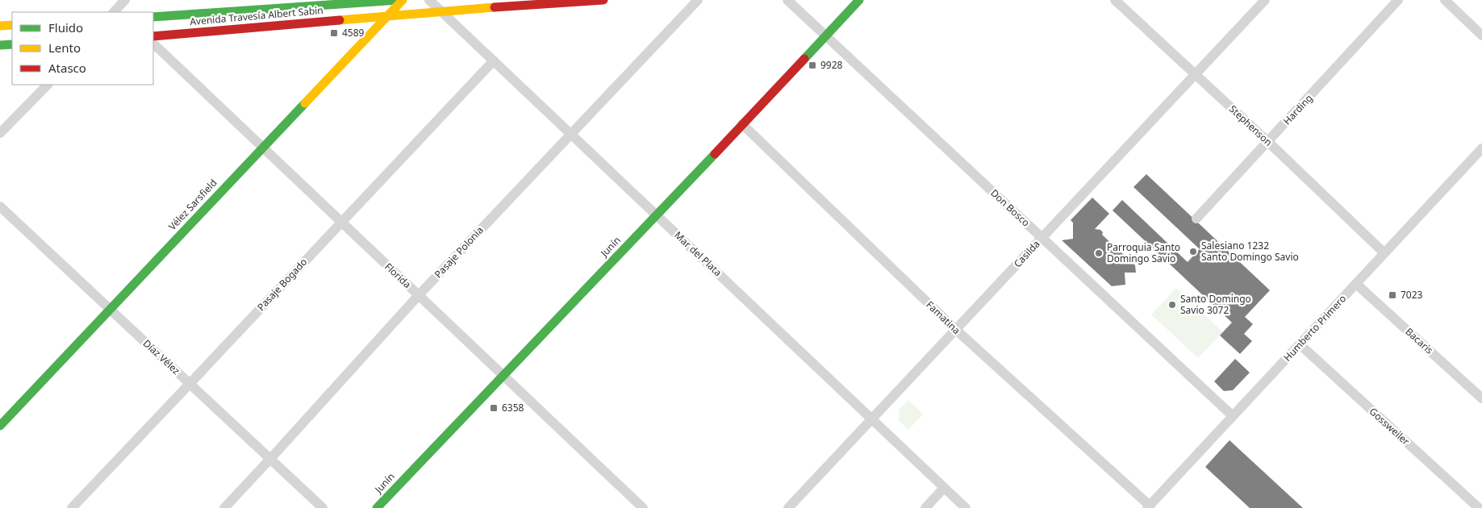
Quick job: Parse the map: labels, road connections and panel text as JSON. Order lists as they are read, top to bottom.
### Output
{
  "streets": {
    "main road": ["Avenida Travesía Albert Sabin", "Vélez Sarsfield", "Junín"],
    "street": [
      "Harding",
      "Stephenson",
      "Don Bosco",
      "Pasaje Polonia",
      "Mar del Plata",
      "Casilda",
      "Florida",
      "Pasaje Bogado",
      "Famatina",
      "Humberto Primero",
      "Bacaris",
      "Díaz Vélez",
      "Gossweiler"
    ]
  },
  "crossings": [
    ["Avenida Travesía Albert Sabin", "Vélez Sarsfield"],
    ["Avenida Travesía Albert Sabin", "Mar del Plata"],
    ["Harding", "Stephenson"],
    ["Stephenson", "Casilda"],
    ["Stephenson", "Humberto Primero"],
    ["Vélez Sarsfield", "Florida"],
    ["Vélez Sarsfield", "Díaz Vélez"],
    ["Don Bosco", "Junín"],
    ["Don Bosco", "Casilda"],
    ["Don Bosco", "Humberto Primero"],
    ["Junín", "Mar del Plata"],
    ["Junín", "Florida"],
    ["Junín", "Famatina"],
    ["Pasaje Polonia", "Mar del Plata"],
    ["Pasaje Polonia", "Florida"],
    ["Pasaje Polonia", "Díaz Vélez"],
    ["Mar del Plata", "Casilda"],
    ["Mar del Plata", "Pasaje Bogado"],
    ["Casilda", "Famatina"],
    ["Florida", "Pasaje Bogado"],
    ["Pasaje Bogado", "Díaz Vélez"],
    ["Famatina", "Humberto Primero"],
    ["Humberto Primero", "Bacaris"],
    ["Humberto Primero", "Gossweiler"]
  ],
  "places": {
    "transit": [
      "4589",
      "9928",
      "7023",
      "6358"
    ],
    "other": ["Salesiano 1232 Santo Domingo Savio", "Parroquia Santo Domingo Savio", "Santo Domingo Savio 3072"]
  },
  "legend": ["Fluido", "Lento", "Atasco"]
}
